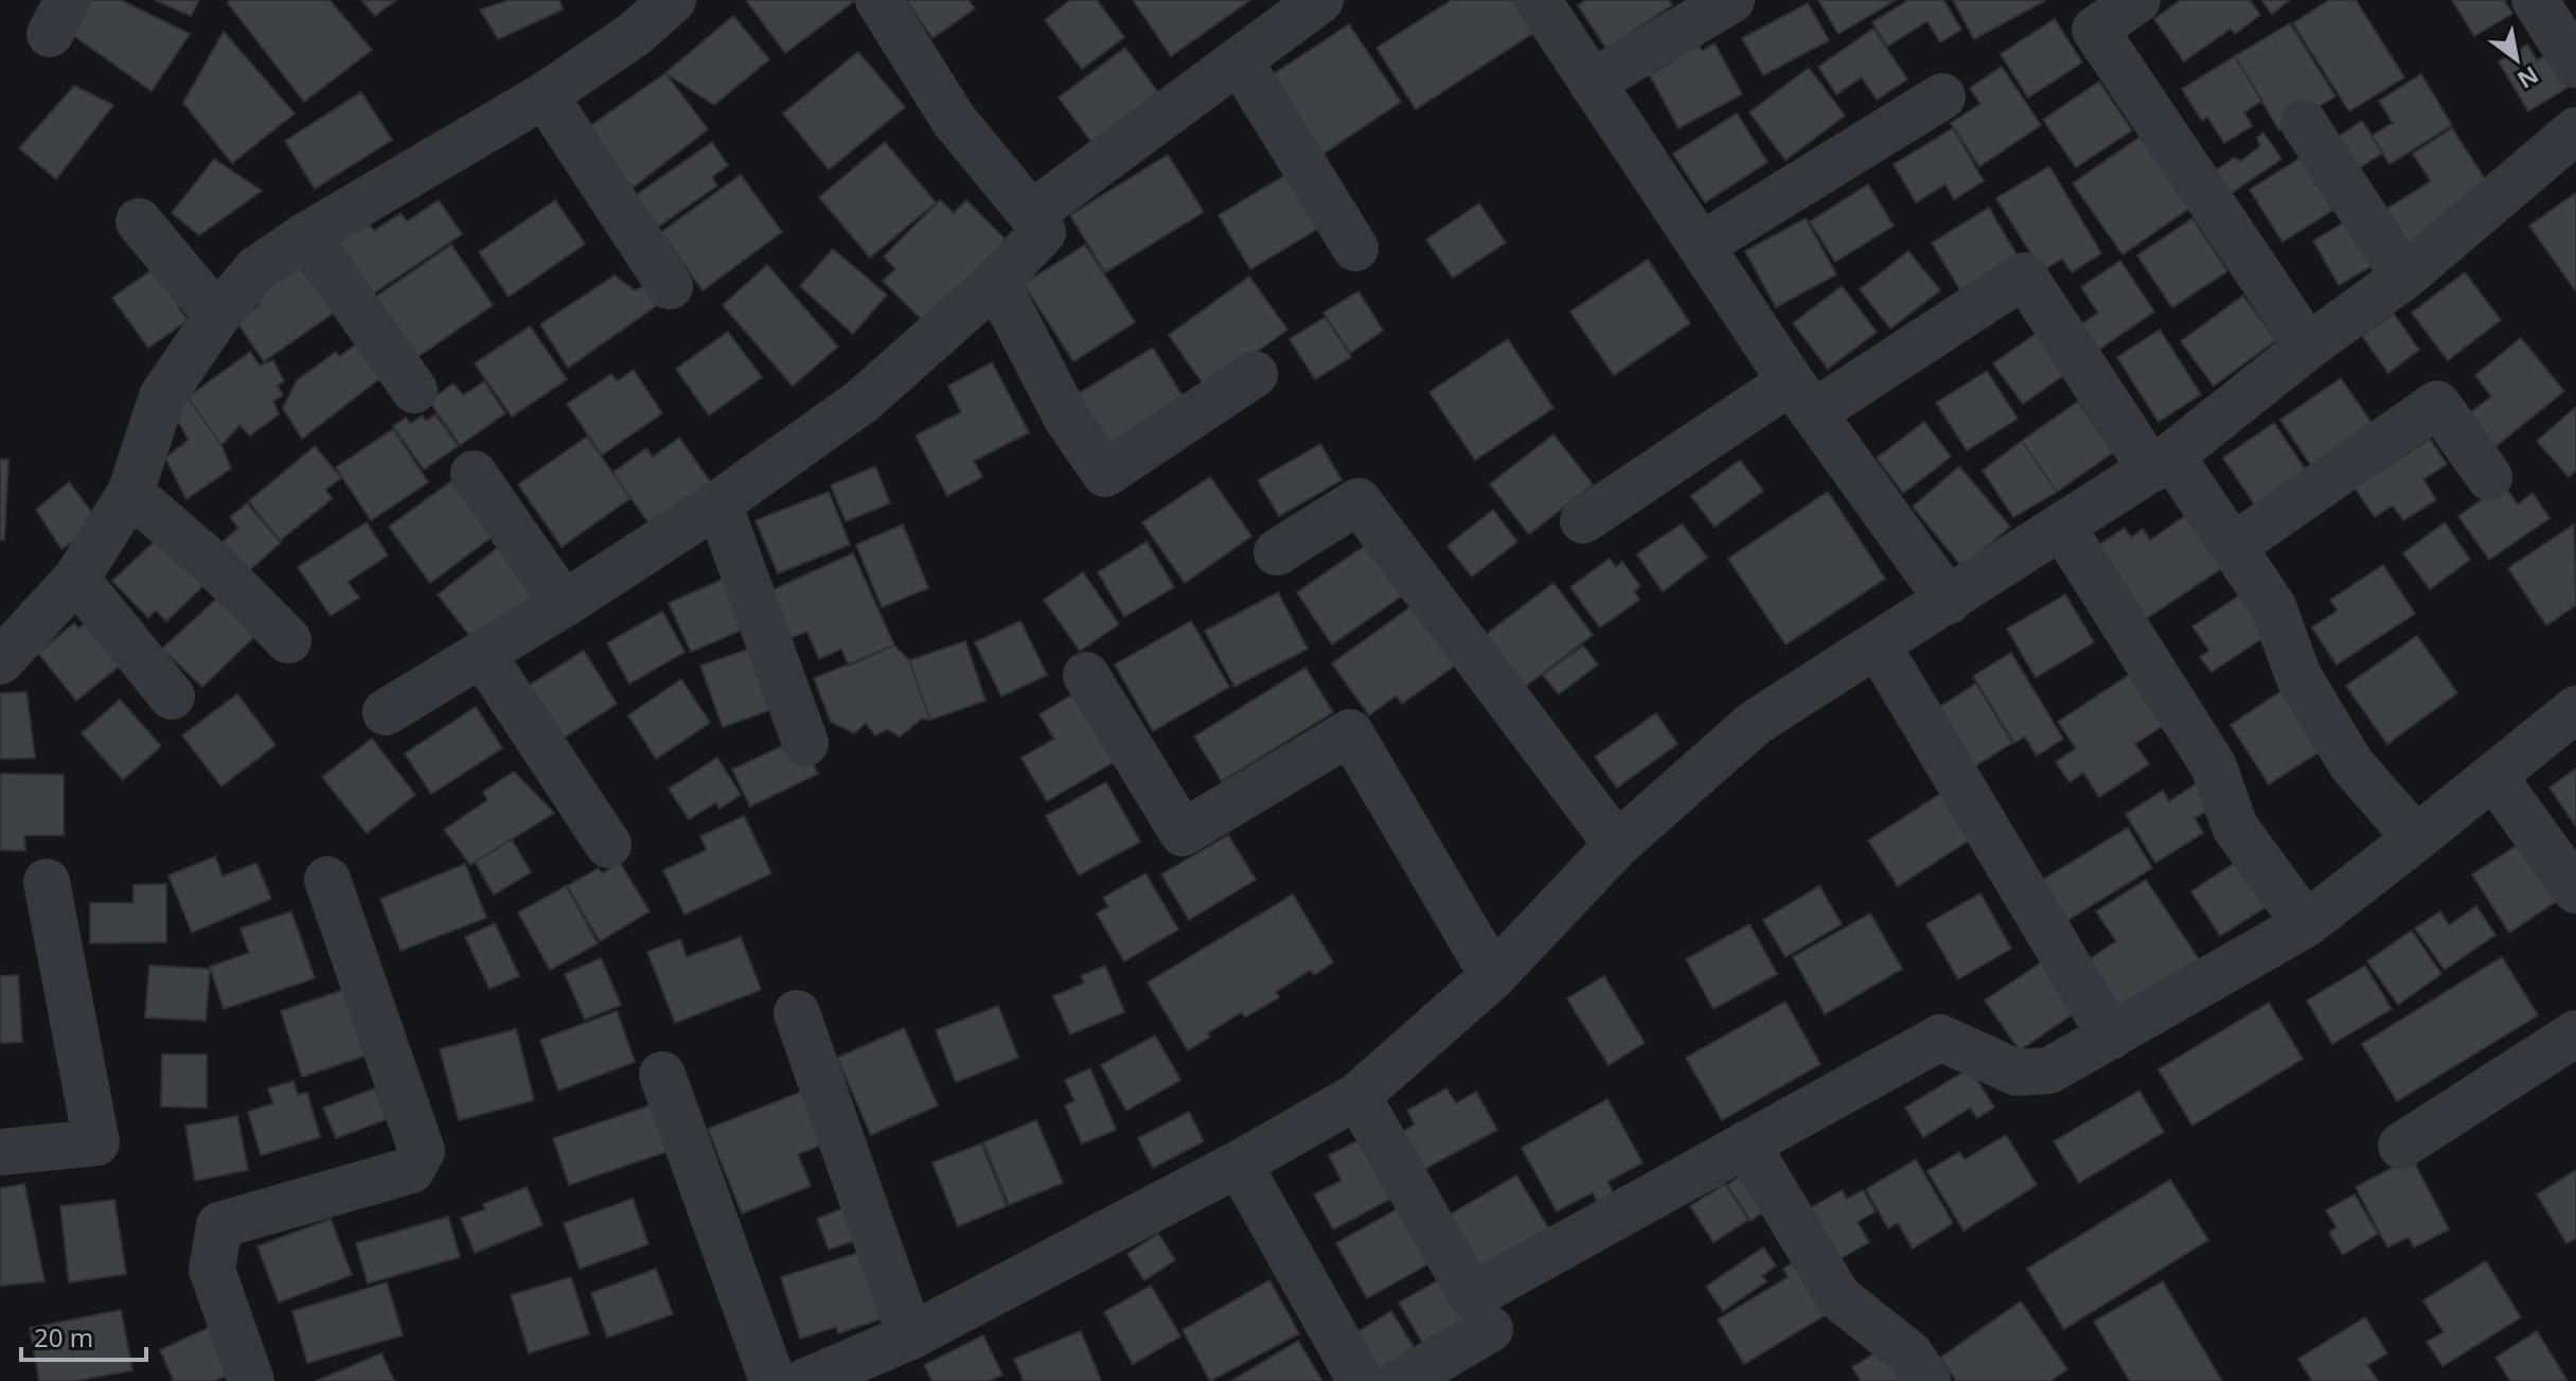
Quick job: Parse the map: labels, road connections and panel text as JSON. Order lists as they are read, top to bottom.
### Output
{
  "scale_bar": "20 m",
  "north": "bottom right"
}
